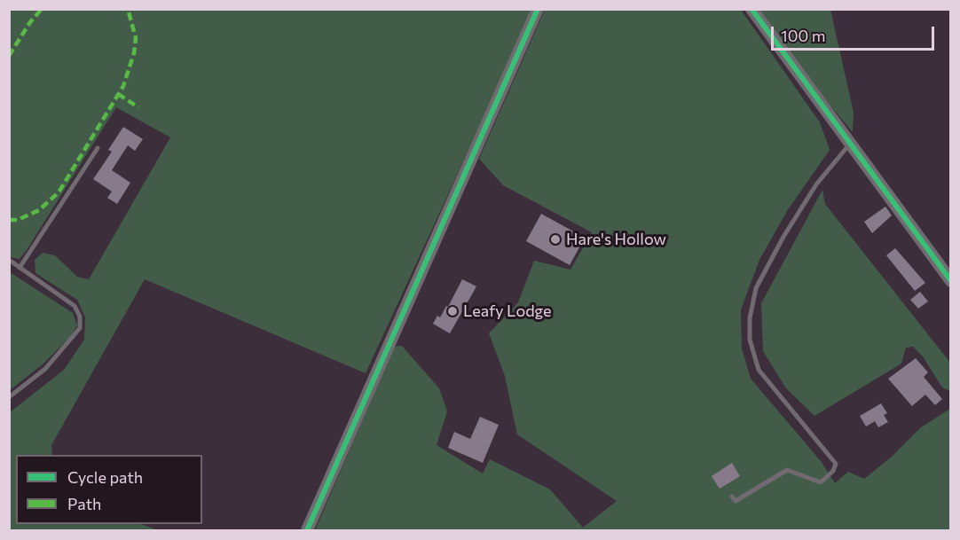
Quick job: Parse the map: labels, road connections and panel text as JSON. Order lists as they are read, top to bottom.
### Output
{
  "places": ["Hare's Hollow", "Leafy Lodge"],
  "legend": ["Cycle path", "Path"],
  "scale_bar": "100 m"
}
